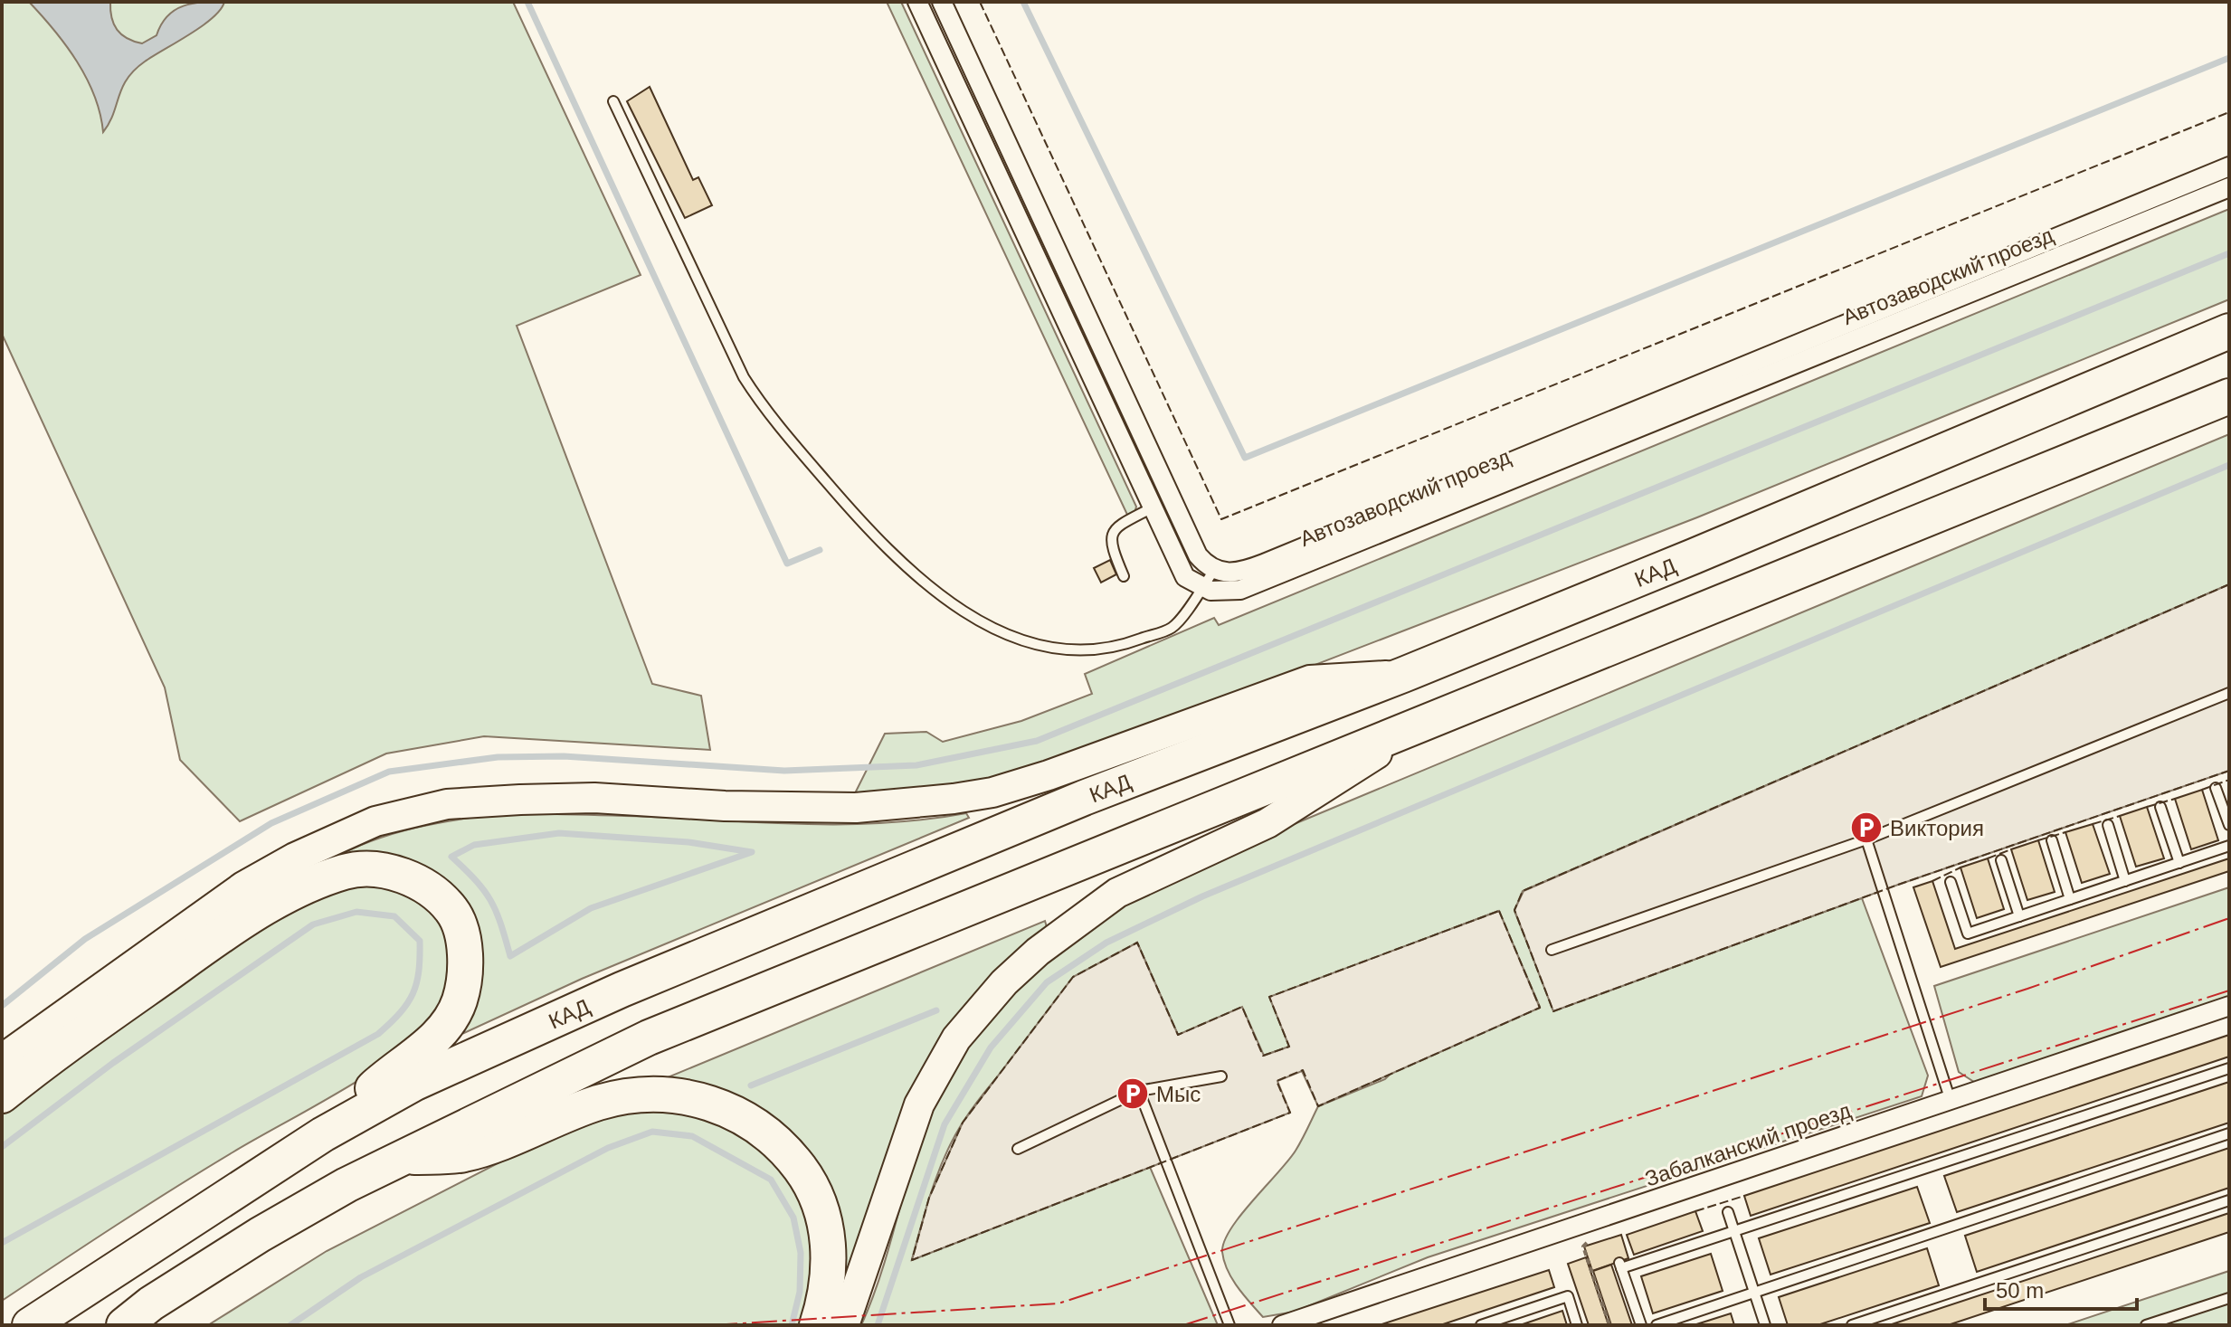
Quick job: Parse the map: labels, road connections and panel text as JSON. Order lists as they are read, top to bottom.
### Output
{
  "streets": {
    "highway": ["КАД"],
    "street": ["Автозаводский проезд", "Забалканский проезд"]
  },
  "places": {
    "parking": ["Виктория", "Мыс"]
  },
  "scale_bar": "50 m"
}
